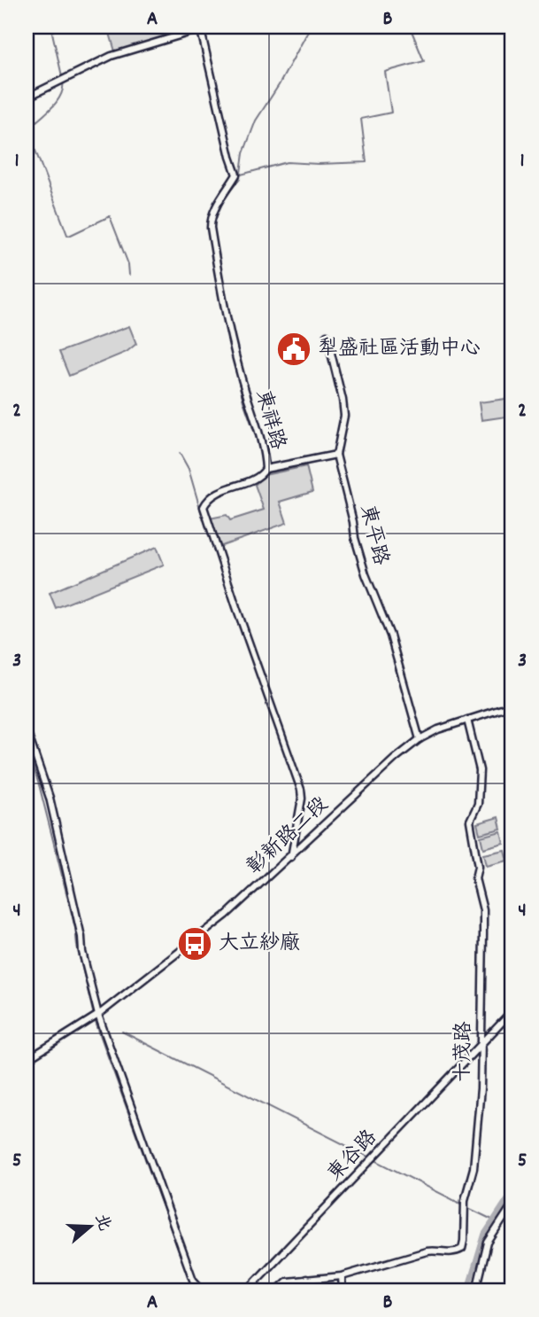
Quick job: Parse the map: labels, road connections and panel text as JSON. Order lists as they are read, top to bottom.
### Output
{
  "streets": {
    "street": [
      "東祥路",
      "東平路",
      "彰新路二段",
      "十茂路",
      "東谷路"
    ]
  },
  "crossings": [
    ["東祥路", "彰新路二段"],
    ["東平路", "彰新路二段"],
    ["彰新路二段", "十茂路"],
    ["十茂路", "東谷路"]
  ],
  "places": {
    "public building": ["犁盛社區活動中心"],
    "bus stop": ["大立紗廠"]
  },
  "north": "right",
  "grid": {
    "columns": ["A", "B"],
    "rows": [
      "1",
      "2",
      "3",
      "4",
      "5"
    ]
  }
}
